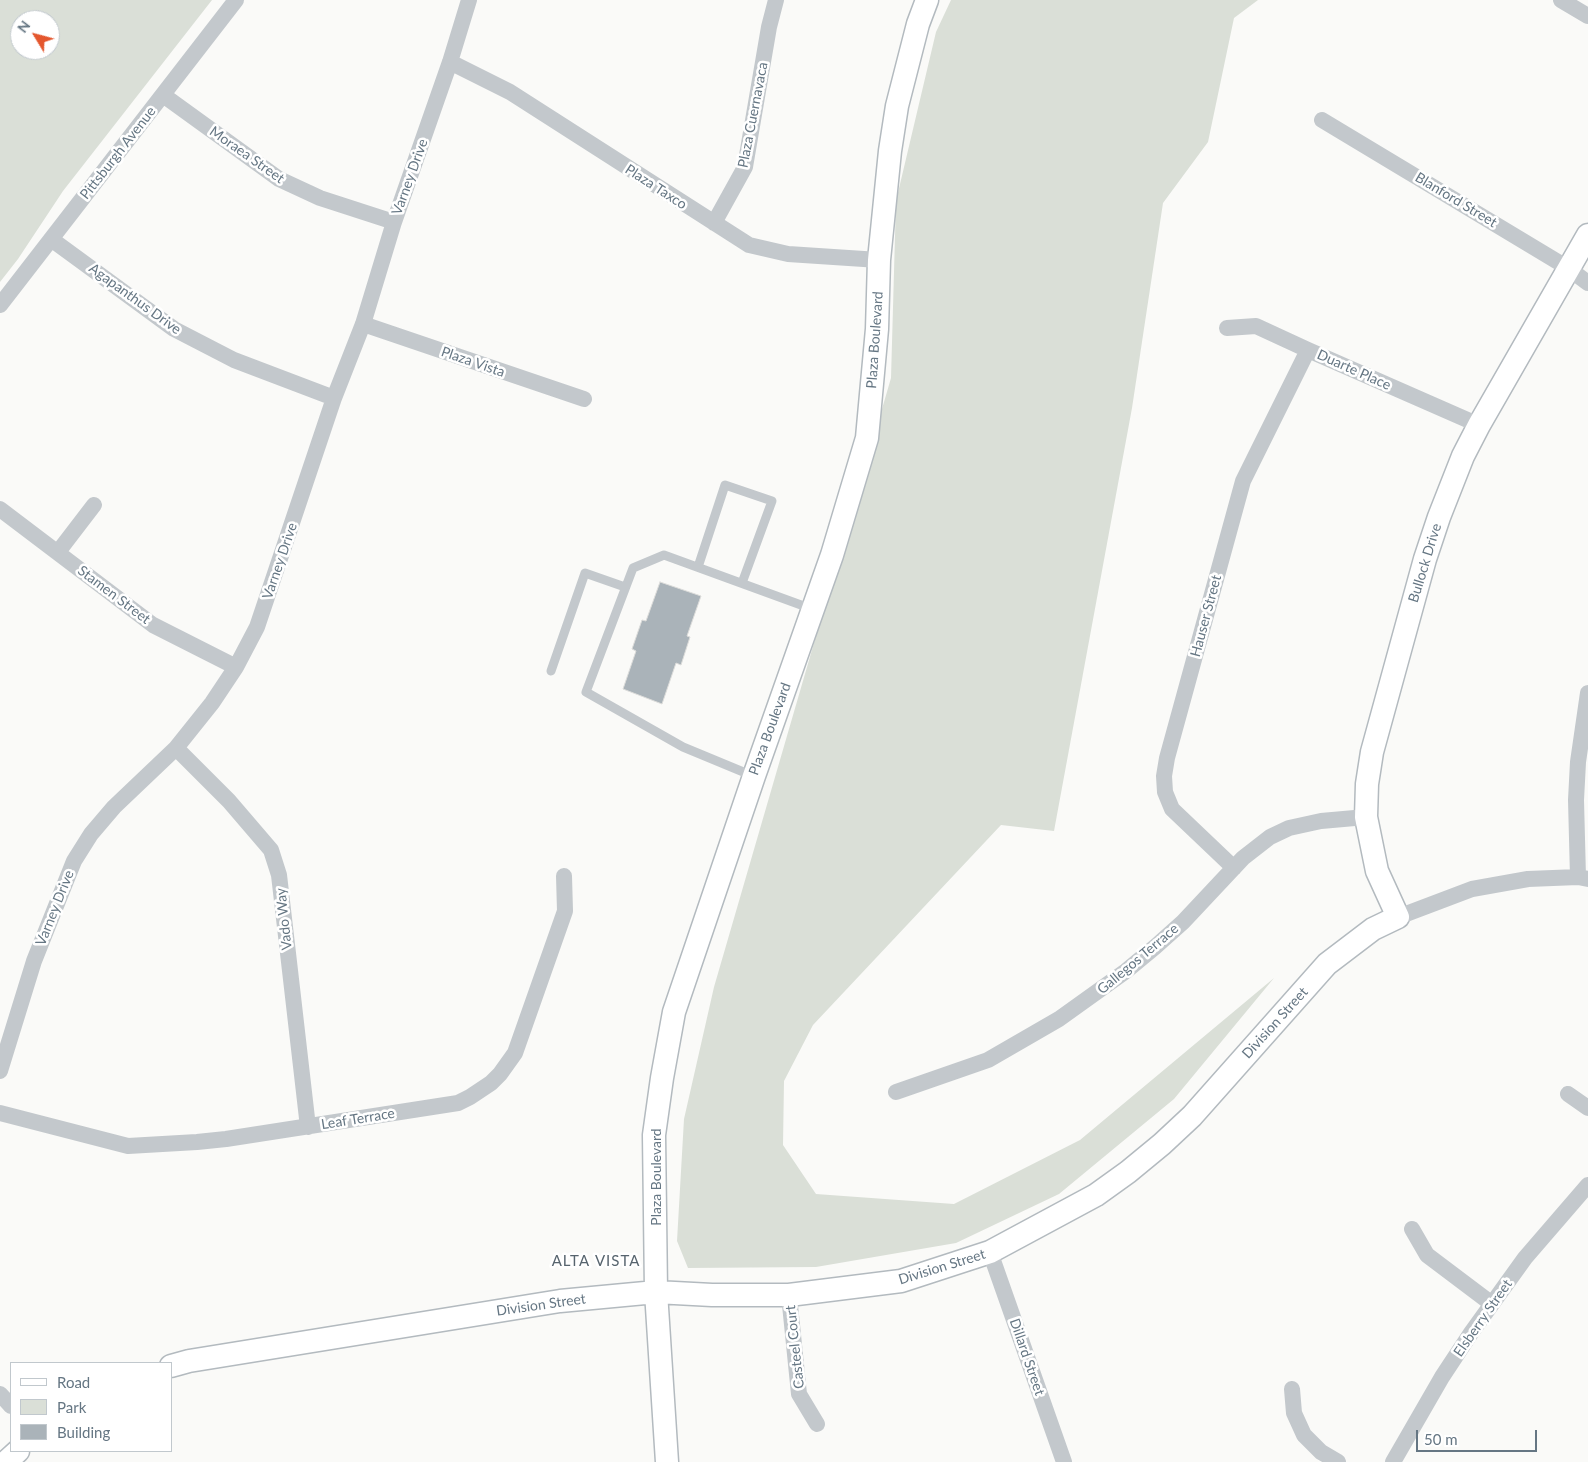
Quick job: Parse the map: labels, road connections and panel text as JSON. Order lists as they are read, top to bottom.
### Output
{
  "streets": {
    "main road": ["Plaza Boulevard", "Bullock Drive", "Division Street"],
    "street": [
      "Plaza Cuernavaca",
      "Pittsburgh Avenue",
      "Moraea Street",
      "Varney Drive",
      "Plaza Taxco",
      "Blanford Street",
      "Agapanthus Drive",
      "Plaza Vista",
      "Duarte Place",
      "Stamen Street",
      "Hauser Street",
      "Vado Way",
      "Gallegos Terrace",
      "Leaf Terrace",
      "Elsberry Street",
      "Casteel Court",
      "Dillard Street"
    ]
  },
  "crossings": [
    ["Plaza Cuernavaca", "Plaza Taxco"],
    ["Pittsburgh Avenue", "Moraea Street"],
    ["Pittsburgh Avenue", "Agapanthus Drive"],
    ["Moraea Street", "Varney Drive"],
    ["Varney Drive", "Plaza Taxco"],
    ["Varney Drive", "Agapanthus Drive"],
    ["Varney Drive", "Plaza Vista"],
    ["Varney Drive", "Stamen Street"],
    ["Varney Drive", "Vado Way"],
    ["Plaza Taxco", "Plaza Boulevard"],
    ["Blanford Street", "Bullock Drive"],
    ["Plaza Boulevard", "Division Street"],
    ["Duarte Place", "Bullock Drive"],
    ["Duarte Place", "Hauser Street"],
    ["Bullock Drive", "Gallegos Terrace"],
    ["Bullock Drive", "Division Street"],
    ["Hauser Street", "Gallegos Terrace"],
    ["Vado Way", "Leaf Terrace"],
    ["Division Street", "Casteel Court"],
    ["Division Street", "Dillard Street"]
  ],
  "districts": ["ALTA VISTA"],
  "legend": ["Road", "Park", "Building"],
  "scale_bar": "50 m",
  "north": "top left"
}
